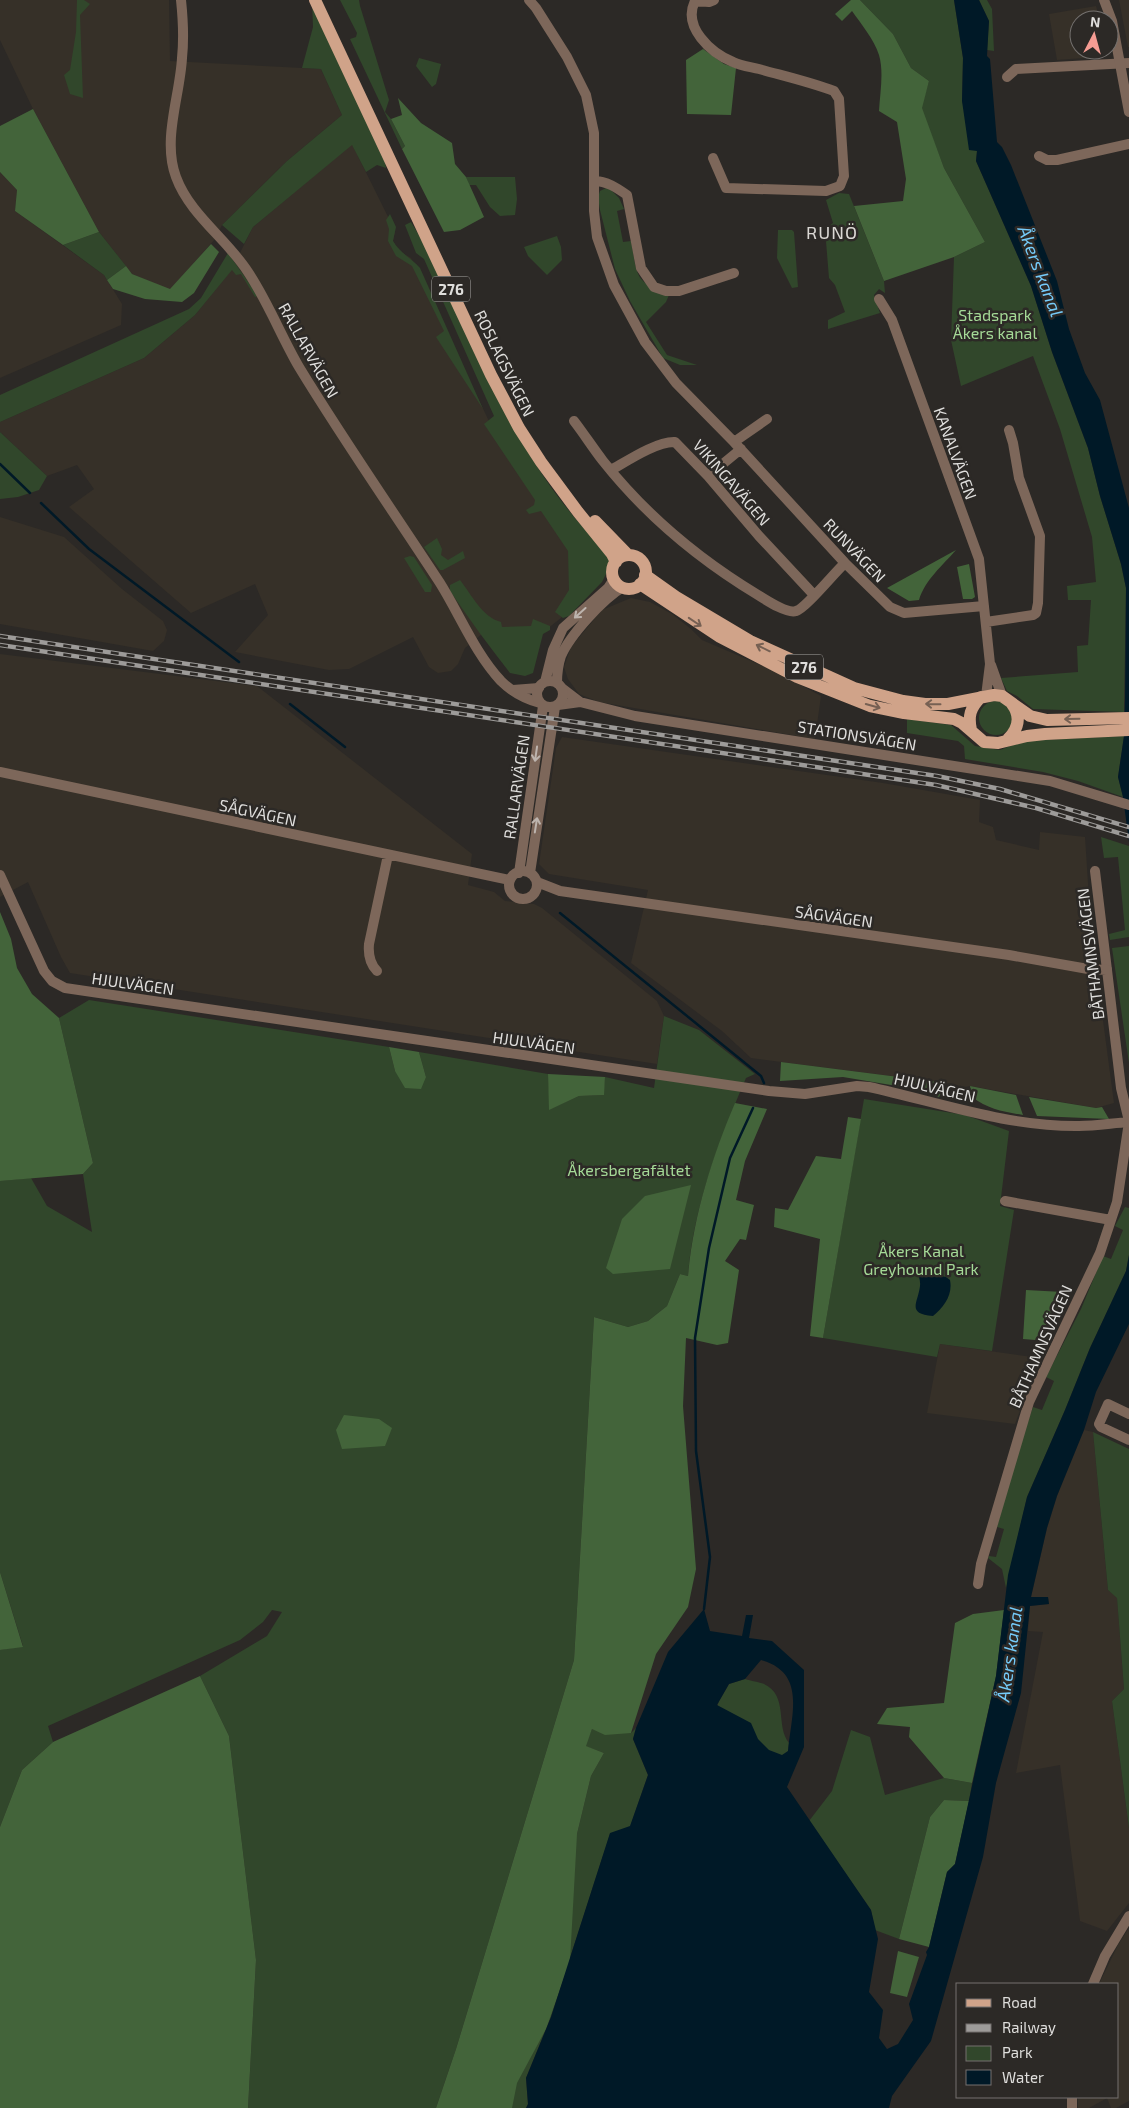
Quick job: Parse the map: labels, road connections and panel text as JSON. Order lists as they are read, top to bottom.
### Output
{
  "streets": {
    "main road": ["276", "ROSLAGSVÄGEN"],
    "street": [
      "RALLARVÄGEN",
      "KANALVÄGEN",
      "VIKINGAVÄGEN",
      "RUNVÄGEN",
      "STATIONSVÄGEN",
      "SÅGVÄGEN",
      "BÅTHAMNSVÄGEN",
      "HJULVÄGEN"
    ]
  },
  "crossings": [
    ["276", "ROSLAGSVÄGEN"],
    ["276", "KANALVÄGEN"],
    ["RALLARVÄGEN", "STATIONSVÄGEN"],
    ["RALLARVÄGEN", "SÅGVÄGEN"],
    ["KANALVÄGEN", "RUNVÄGEN"],
    ["SÅGVÄGEN", "BÅTHAMNSVÄGEN"],
    ["BÅTHAMNSVÄGEN", "HJULVÄGEN"]
  ],
  "districts": ["RUNÖ"],
  "water": ["Åkers kanal"],
  "parks": ["Stadspark Åkers kanal", "Åkersbergafältet", "Åkers Kanal Greyhound Park"],
  "legend": [
    "Road",
    "Railway",
    "Park",
    "Water"
  ],
  "north": "top"
}
